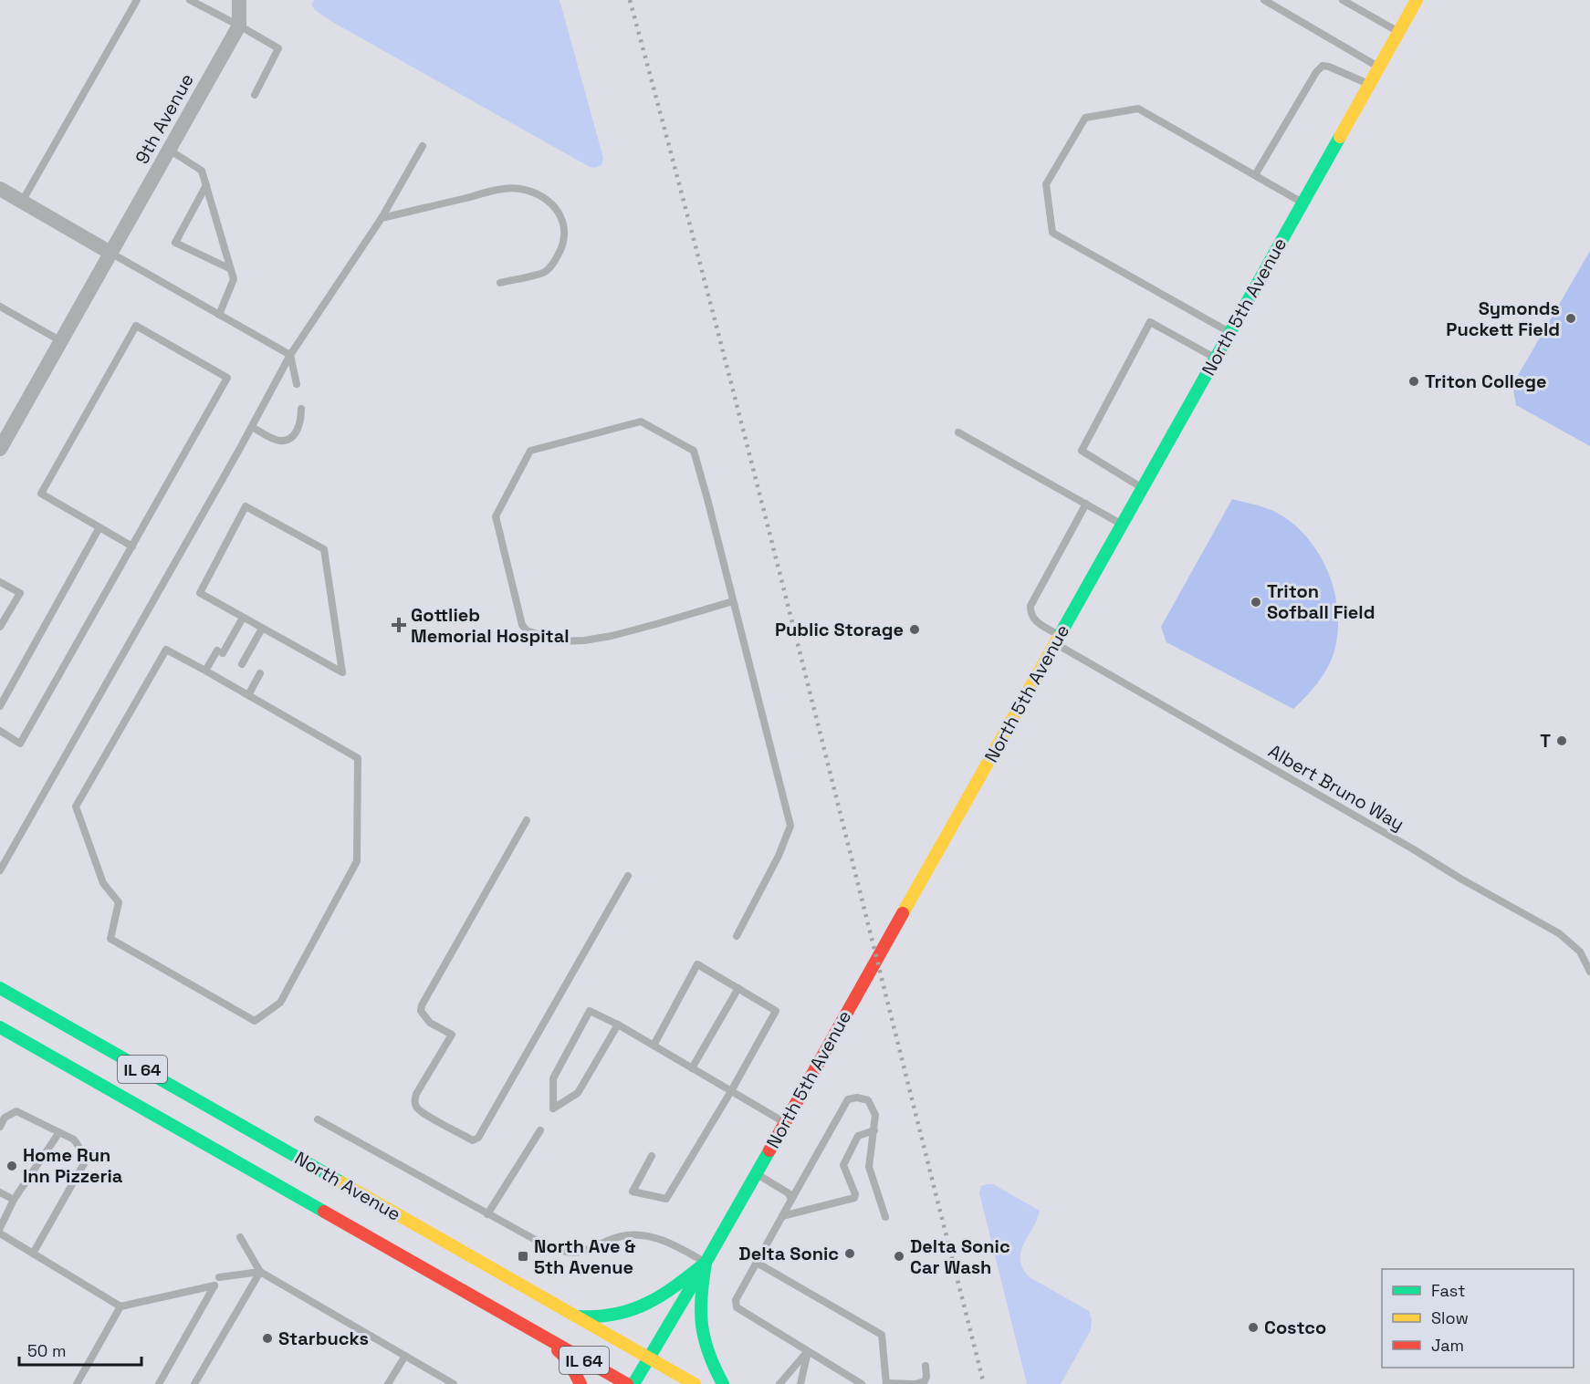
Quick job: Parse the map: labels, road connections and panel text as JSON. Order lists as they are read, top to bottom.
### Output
{
  "streets": {
    "main road": ["North 5th Avenue", "IL 64", "North Avenue"],
    "street": ["9th Avenue"],
    "lane": ["Albert Bruno Way"]
  },
  "crossings": [
    ["North 5th Avenue", "Albert Bruno Way"],
    ["North 5th Avenue", "North Avenue"]
  ],
  "places": {
    "other": [
      "Symonds Puckett Field",
      "Triton College",
      "Triton Sofball Field",
      "Public Storage",
      "T",
      "Home Run Inn Pizzeria",
      "Delta Sonic",
      "Delta Sonic Car Wash",
      "Costco",
      "Starbucks"
    ],
    "health": ["Gottlieb Memorial Hospital"],
    "transit": ["North Ave & 5th Avenue"]
  },
  "legend": ["Fast", "Slow", "Jam"],
  "scale_bar": "50 m"
}
